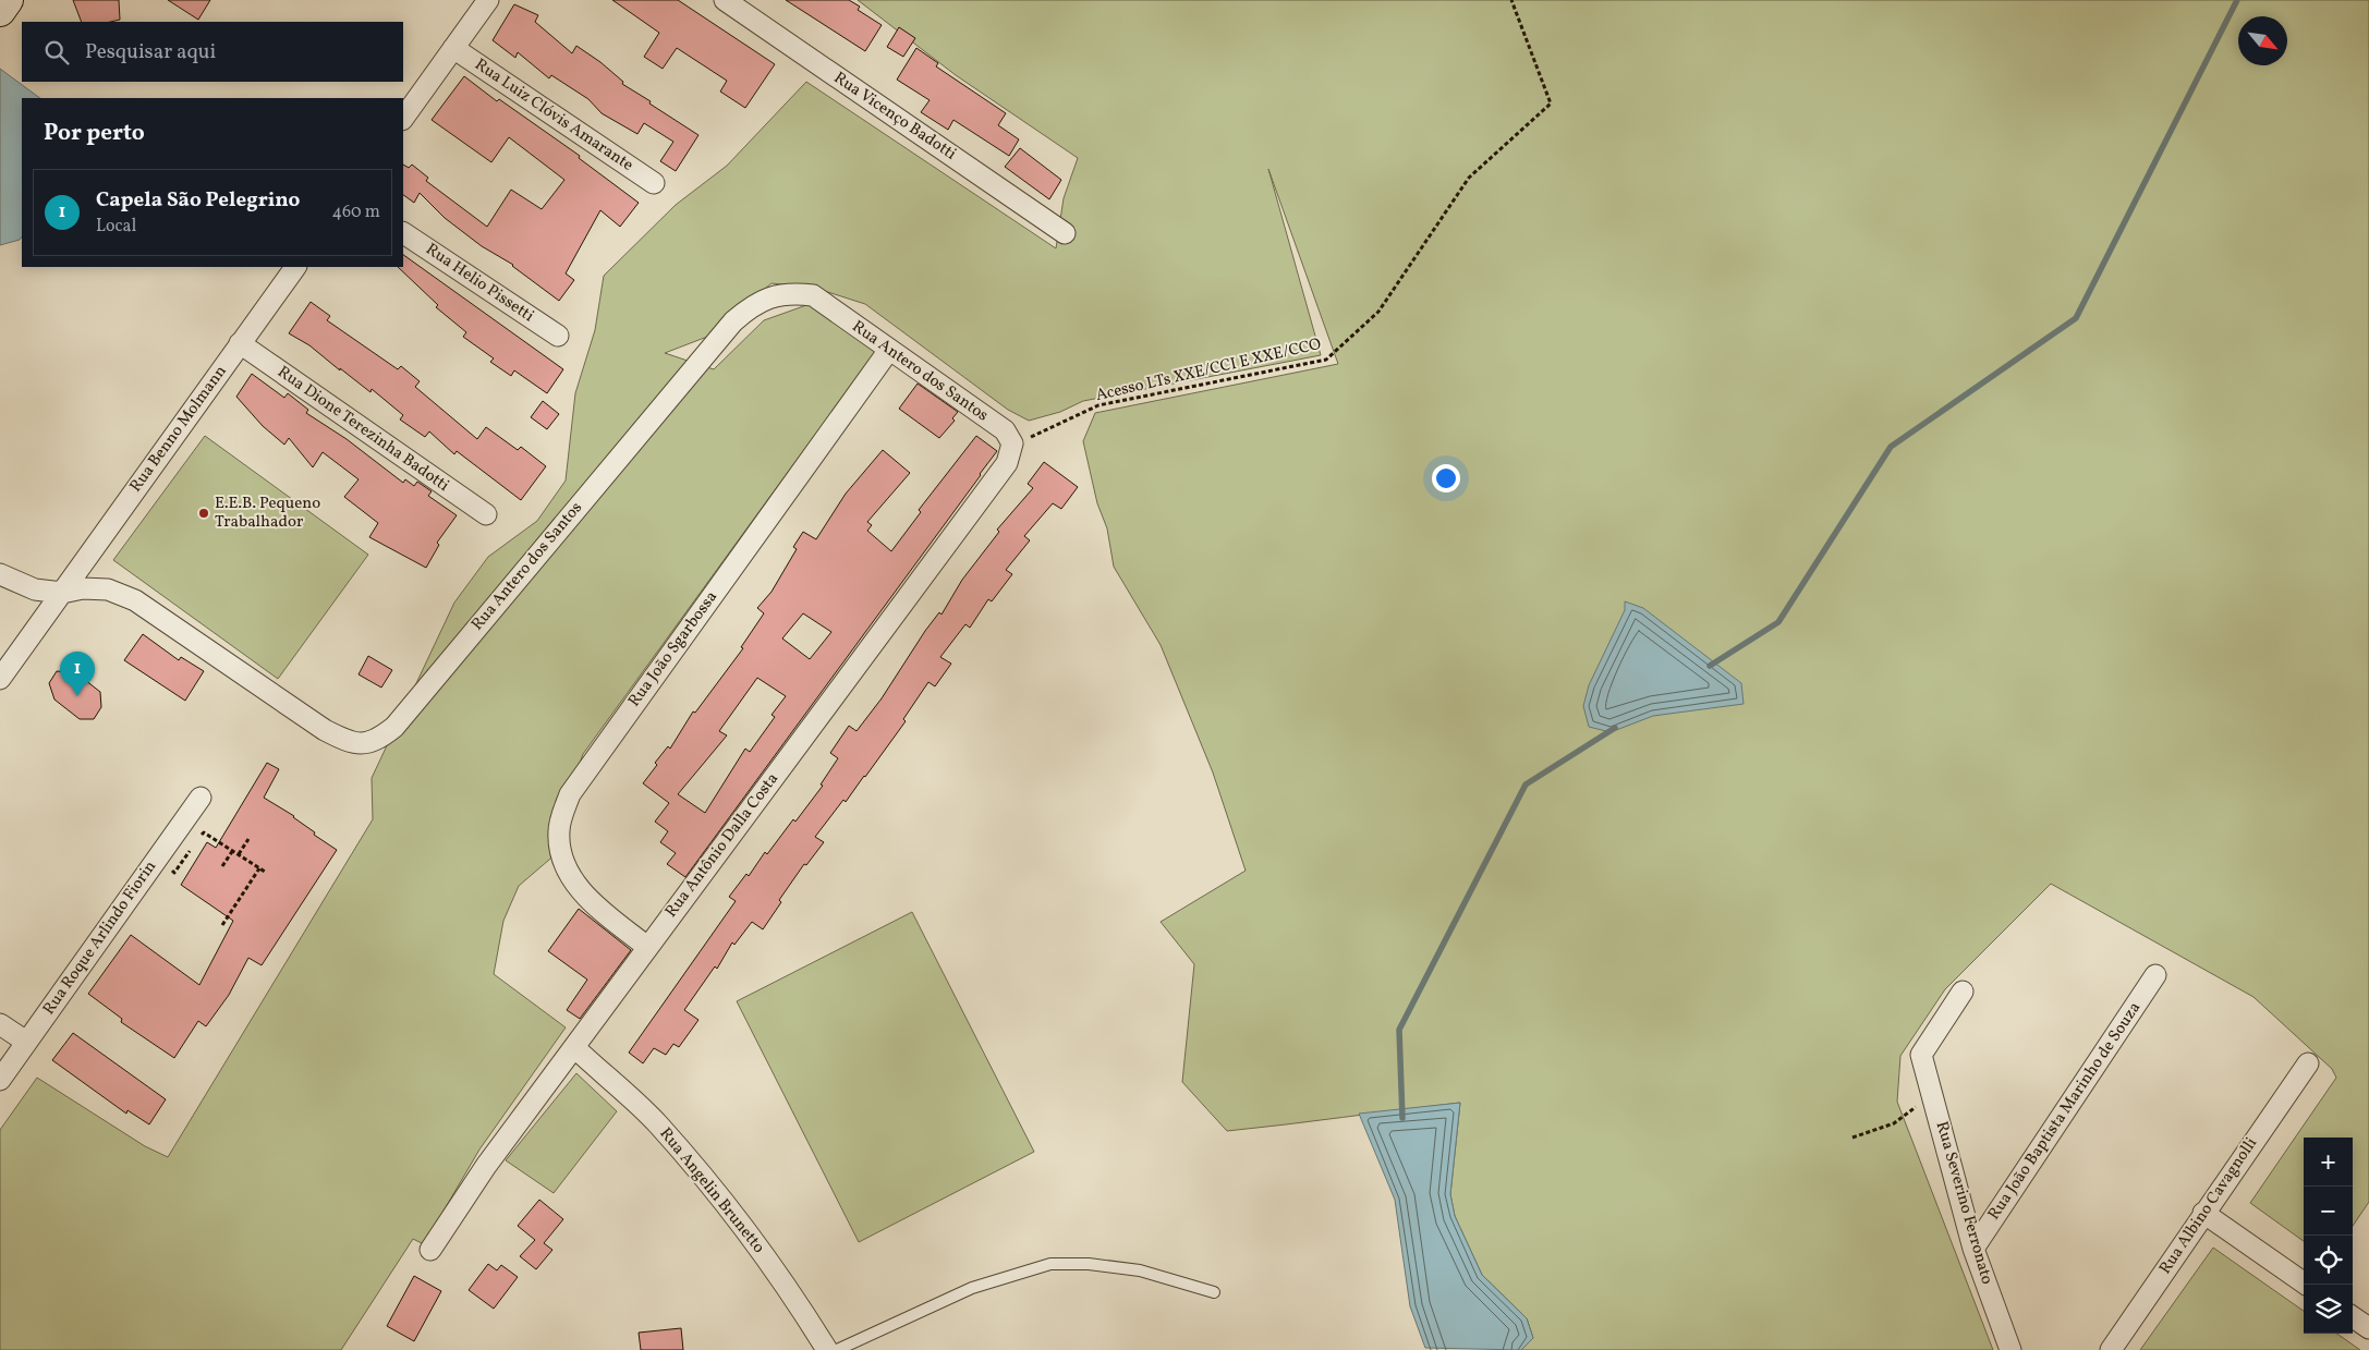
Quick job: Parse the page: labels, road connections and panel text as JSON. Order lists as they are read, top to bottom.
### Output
{
  "streets": {
    "street": [
      "Rua Luiz Clóvis Amarante",
      "Rua Vicenço Badotti",
      "Rua Helio Pissetti",
      "Rua Antero dos Santos",
      "Rua Benno Molmann",
      "Rua Dione Terezinha Badotti",
      "Rua João Sgarbossa",
      "Rua Antônio Dalla Costa",
      "Rua Roque Arlindo Fiorin",
      "Rua João Baptista Marinho de Souza",
      "Rua Angelin Brunetto",
      "Rua Severino Ferronato",
      "Rua Albino Cavagnolli"
    ],
    "path": ["Acesso LTs XXE/CCI E XXE/CCO"]
  },
  "crossings": [
    ["Acesso LTs XXE/CCI E XXE/CCO", "Rua Antero dos Santos"],
    ["Acesso LTs XXE/CCI E XXE/CCO", "Rua Antônio Dalla Costa"],
    ["Rua Antero dos Santos", "Rua Benno Molmann"],
    ["Rua Antero dos Santos", "Rua João Sgarbossa"],
    ["Rua Antero dos Santos", "Rua Antônio Dalla Costa"],
    ["Rua Benno Molmann", "Rua Dione Terezinha Badotti"],
    ["Rua João Sgarbossa", "Rua Antônio Dalla Costa"],
    ["Rua Antônio Dalla Costa", "Rua Angelin Brunetto"],
    ["Rua João Baptista Marinho de Souza", "Rua Severino Ferronato"]
  ],
  "places": ["E.E.B. Pequeno Trabalhador"],
  "north": "bottom right",
  "page": {
    "search": "Pesquisar aqui",
    "heading": "Por perto",
    "list": [
      {
        "mark": "1",
        "name": "Capela São Pelegrino",
        "note": "Local",
        "value": "460 m"
      }
    ],
    "pins": "1",
    "map_buttons": ["+", "−"]
  }
}
